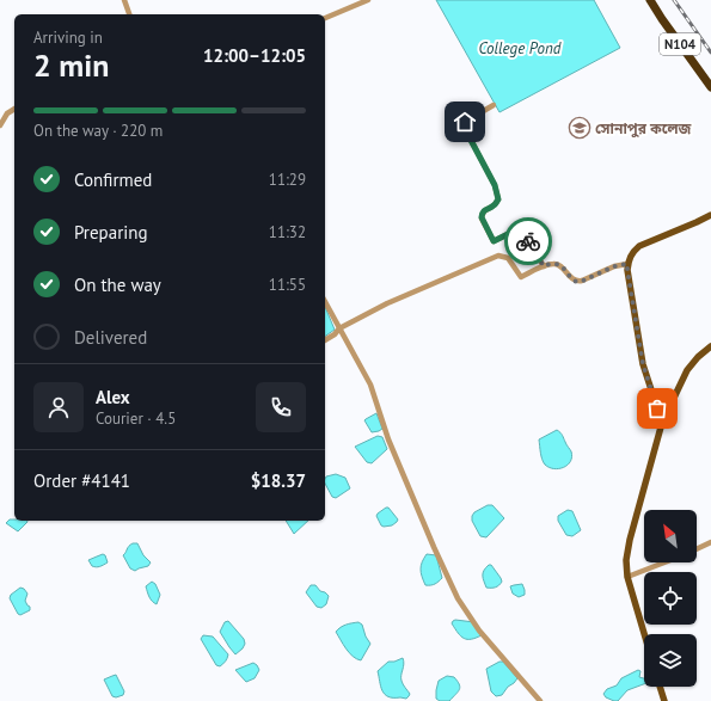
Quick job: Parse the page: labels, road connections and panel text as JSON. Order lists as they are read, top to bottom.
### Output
{
  "streets": {
    "highway": ["N104"]
  },
  "water": ["College Pond"],
  "places": {
    "school or university": ["সোনাপুর কলেজ"]
  },
  "north": "top left",
  "page": {
    "heading": ["2 min", "Arriving in", "12:00–12:05"],
    "panel": [
      "Alex",
      "Courier · 4.5",
      "Order #4141",
      "$18.37"
    ],
    "bar": "On the way · 220 m",
    "list": [
      ["Confirmed", "11:29"],
      ["Preparing", "11:32"],
      ["On the way", "11:55"],
      "Delivered"
    ]
  }
}
